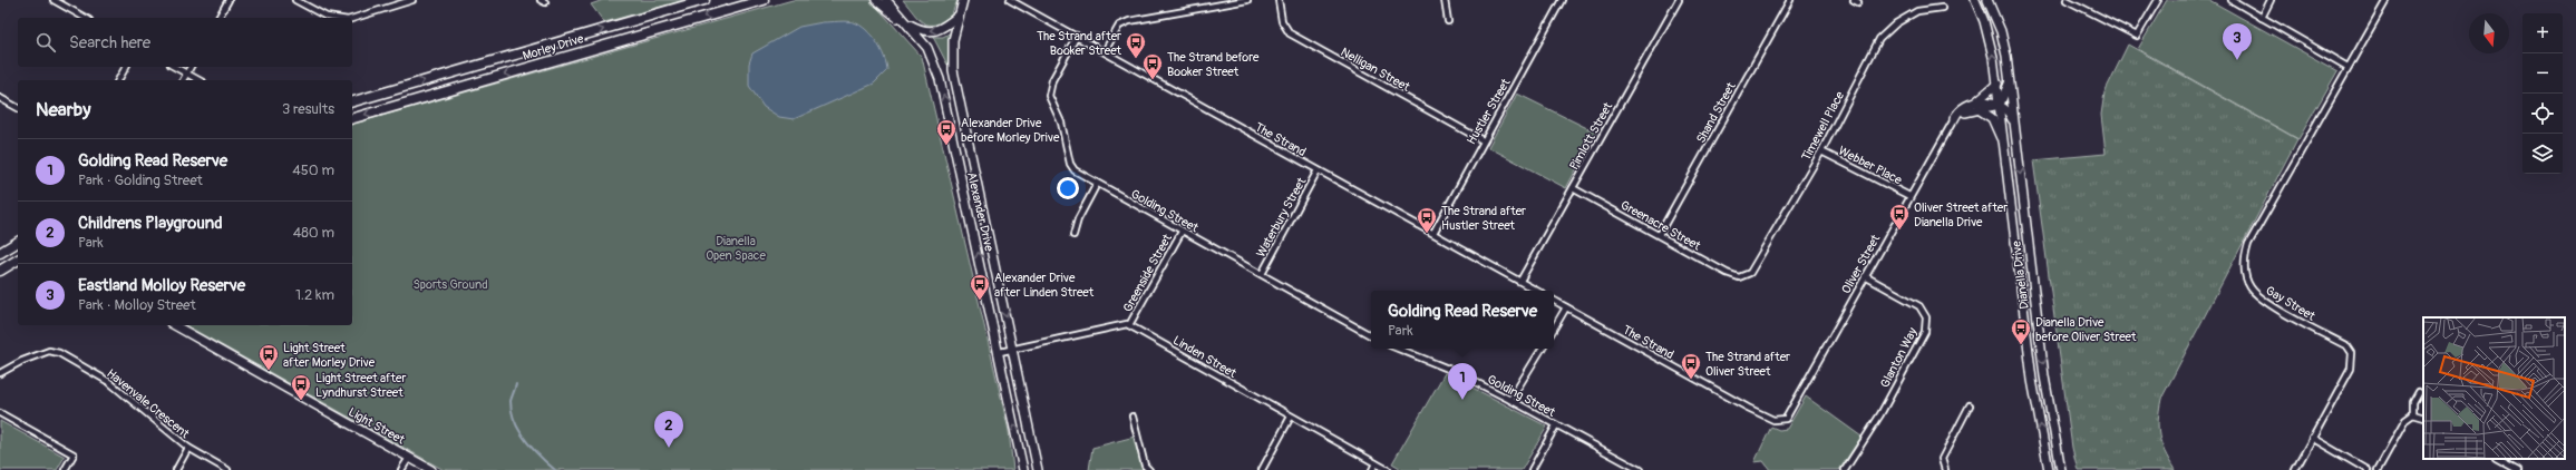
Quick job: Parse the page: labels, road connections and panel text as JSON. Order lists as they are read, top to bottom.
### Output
{
  "streets": {
    "highway": ["Morley Drive"],
    "main road": ["Alexander Drive", "Dianella Drive", "Light Street"],
    "street": [
      "Nelligan Street",
      "Hustler Street",
      "Shand Street",
      "Timewell Place",
      "Pimlott Street",
      "The Strand",
      "Webber Place",
      "Golding Street",
      "Waterbury Street",
      "Greenacre Street",
      "Oliver Street",
      "Greenside Street",
      "Gay Street",
      "Linden Street",
      "Glanton Way",
      "Havenvale Crescent"
    ]
  },
  "crossings": [
    ["Nelligan Street", "Hustler Street"],
    ["Hustler Street", "The Strand"],
    ["Shand Street", "Greenacre Street"],
    ["Timewell Place", "Webber Place"],
    ["Timewell Place", "Greenacre Street"],
    ["Pimlott Street", "The Strand"],
    ["Pimlott Street", "Greenacre Street"],
    ["The Strand", "Golding Street"],
    ["The Strand", "Waterbury Street"],
    ["The Strand", "Oliver Street"],
    ["Webber Place", "Oliver Street"],
    ["Golding Street", "Waterbury Street"],
    ["Golding Street", "Greenside Street"],
    ["Oliver Street", "Glanton Way"],
    ["Greenside Street", "Linden Street"]
  ],
  "parks": ["Dianella Open Space", "Sports Ground"],
  "places": {
    "bus stop": [
      "The Strand after Booker Street",
      "The Strand before Booker Street",
      "Alexander Drive before Morley Drive",
      "Oliver Street after Dianella Drive",
      "The Strand after Hustler Street",
      "Alexander Drive after Linden Street",
      "Dianella Drive before Oliver Street",
      "Light Street after Morley Drive",
      "The Strand after Oliver Street",
      "Light Street after Lyndhurst Street"
    ]
  },
  "north": "bottom",
  "page": {
    "map_buttons": ["+", "−"],
    "search": "Search here",
    "pins": ["3", "1", "2"],
    "heading": ["Nearby", "3 results"],
    "list": [
      {
        "mark": "1",
        "name": "Golding Read Reserve",
        "note": "Park · Golding Street",
        "value": "450 m"
      },
      {
        "mark": "2",
        "name": "Childrens Playground",
        "note": "Park",
        "value": "480 m"
      },
      {
        "mark": "3",
        "name": "Eastland Molloy Reserve",
        "note": "Park · Molloy Street",
        "value": "1.2 km"
      }
    ],
    "popup": ["Golding Read Reserve", "Park"]
  }
}
